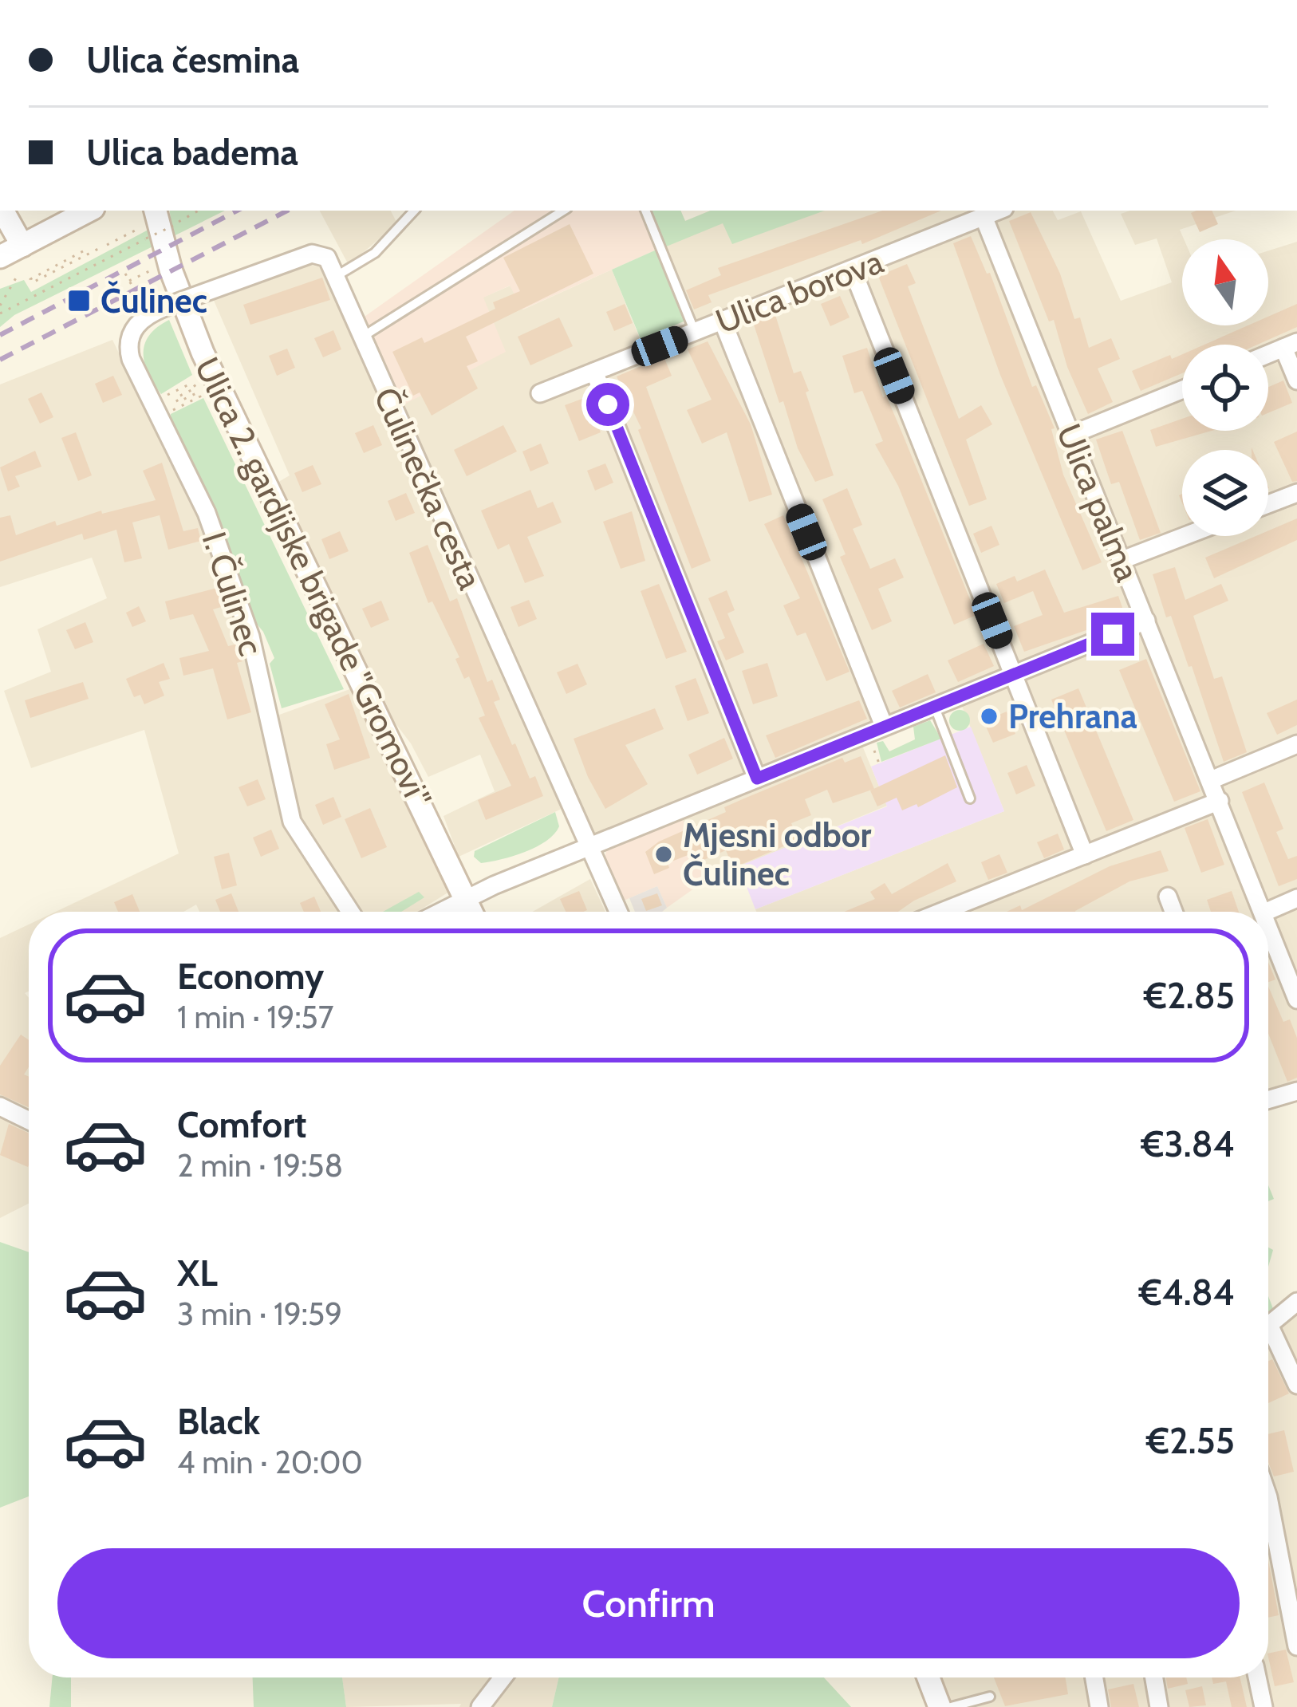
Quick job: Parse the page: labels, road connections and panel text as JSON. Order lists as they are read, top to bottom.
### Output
{
  "streets": {
    "street": [
      "Ulica borova",
      "Čulinečka cesta",
      "Ulica palma",
      "Ulica 2. gardijske brigade \"Gromovi\"",
      "I. Čulinec"
    ]
  },
  "crossings": [
    ["Ulica borova", "Ulica palma"],
    ["Čulinečka cesta", "I. Čulinec"]
  ],
  "places": {
    "transit": ["Čulinec"],
    "other": ["Prehrana", "Mjesni odbor Čulinec"]
  },
  "north": "top",
  "page": {
    "banner": ["Ulica česmina", "Ulica badema"],
    "list": [
      {
        "name": "Economy",
        "note": "1 min · 19:57",
        "value": "€2.85"
      },
      {
        "name": "Comfort",
        "note": "2 min · 19:58",
        "value": "€3.84"
      },
      {
        "name": "XL",
        "note": "3 min · 19:59",
        "value": "€4.84"
      },
      {
        "name": "Black",
        "note": "4 min · 20:00",
        "value": "€2.55"
      }
    ],
    "buttons": "Confirm"
  }
}
